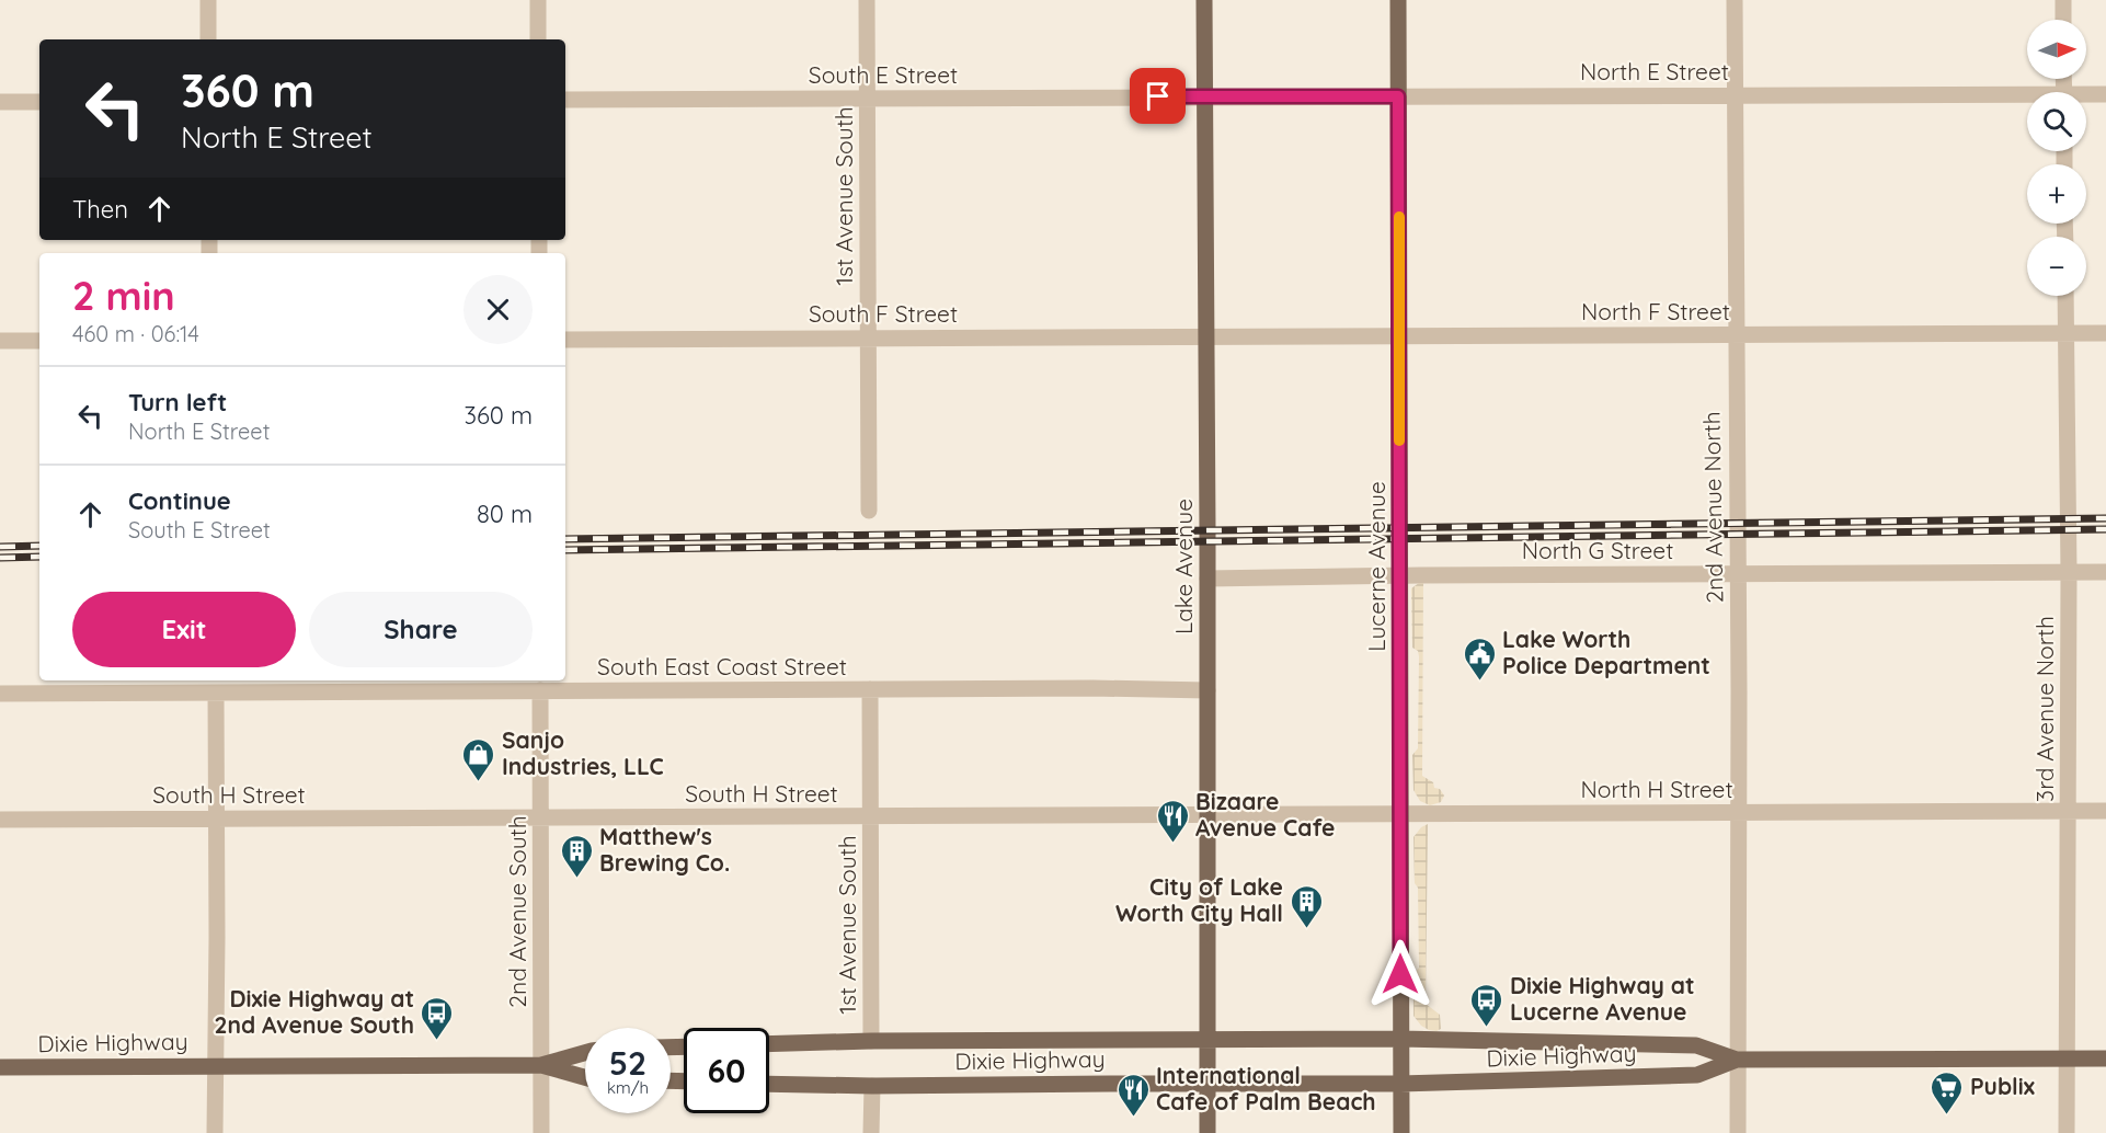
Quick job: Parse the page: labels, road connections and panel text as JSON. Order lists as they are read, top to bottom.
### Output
{
  "streets": {
    "main road": ["Lake Avenue", "Lucerne Avenue", "Dixie Highway"],
    "street": [
      "North E Street",
      "South E Street",
      "1st Avenue South",
      "North F Street",
      "South F Street",
      "2nd Avenue North",
      "North G Street",
      "South East Coast Street",
      "3rd Avenue North",
      "North H Street",
      "South H Street",
      "2nd Avenue South"
    ]
  },
  "crossings": [
    ["North E Street", "South E Street"],
    ["North E Street", "2nd Avenue North"],
    ["North E Street", "Lake Avenue"],
    ["North E Street", "Lucerne Avenue"],
    ["South E Street", "1st Avenue South"],
    ["South E Street", "Lake Avenue"],
    ["1st Avenue South", "South F Street"],
    ["1st Avenue South", "South East Coast Street"],
    ["1st Avenue South", "South H Street"],
    ["1st Avenue South", "Dixie Highway"],
    ["North F Street", "South F Street"],
    ["North F Street", "2nd Avenue North"],
    ["North F Street", "Lake Avenue"],
    ["North F Street", "Lucerne Avenue"],
    ["North F Street", "3rd Avenue North"],
    ["South F Street", "Lake Avenue"],
    ["2nd Avenue North", "North G Street"],
    ["2nd Avenue North", "North H Street"],
    ["2nd Avenue North", "Dixie Highway"],
    ["North G Street", "Lake Avenue"],
    ["North G Street", "Lucerne Avenue"],
    ["North G Street", "3rd Avenue North"],
    ["Lake Avenue", "South East Coast Street"],
    ["Lake Avenue", "North H Street"],
    ["Lake Avenue", "South H Street"],
    ["Lake Avenue", "Dixie Highway"],
    ["Lucerne Avenue", "North H Street"],
    ["Lucerne Avenue", "Dixie Highway"],
    ["South East Coast Street", "2nd Avenue South"],
    ["3rd Avenue North", "North H Street"],
    ["3rd Avenue North", "Dixie Highway"],
    ["North H Street", "South H Street"],
    ["South H Street", "2nd Avenue South"],
    ["2nd Avenue South", "Dixie Highway"]
  ],
  "places": {
    "public building": ["Lake Worth Police Department"],
    "shop": ["Sanjo Industries, LLC"],
    "restaurant": ["Bizaare Avenue Cafe", "International Cafe of Palm Beach"],
    "building": ["Matthew's Brewing Co.", "City of Lake Worth City Hall"],
    "bus stop": ["Dixie Highway at Lucerne Avenue", "Dixie Highway at 2nd Avenue South"],
    "supermarket": ["Publix"]
  },
  "north": "right",
  "page": {
    "map_buttons": ["+", "−"],
    "turn": ["360 m", "North E Street"],
    "then": "Then",
    "heading": ["2 min", "460 m · 06:14"],
    "list": [
      {
        "name": "Turn left",
        "note": "North E Street",
        "value": "360 m"
      },
      {
        "name": "Continue",
        "note": "South E Street",
        "value": "80 m"
      }
    ],
    "buttons": ["Exit", "Share"],
    "speed": "52 km/h",
    "limit": "60"
  }
}
